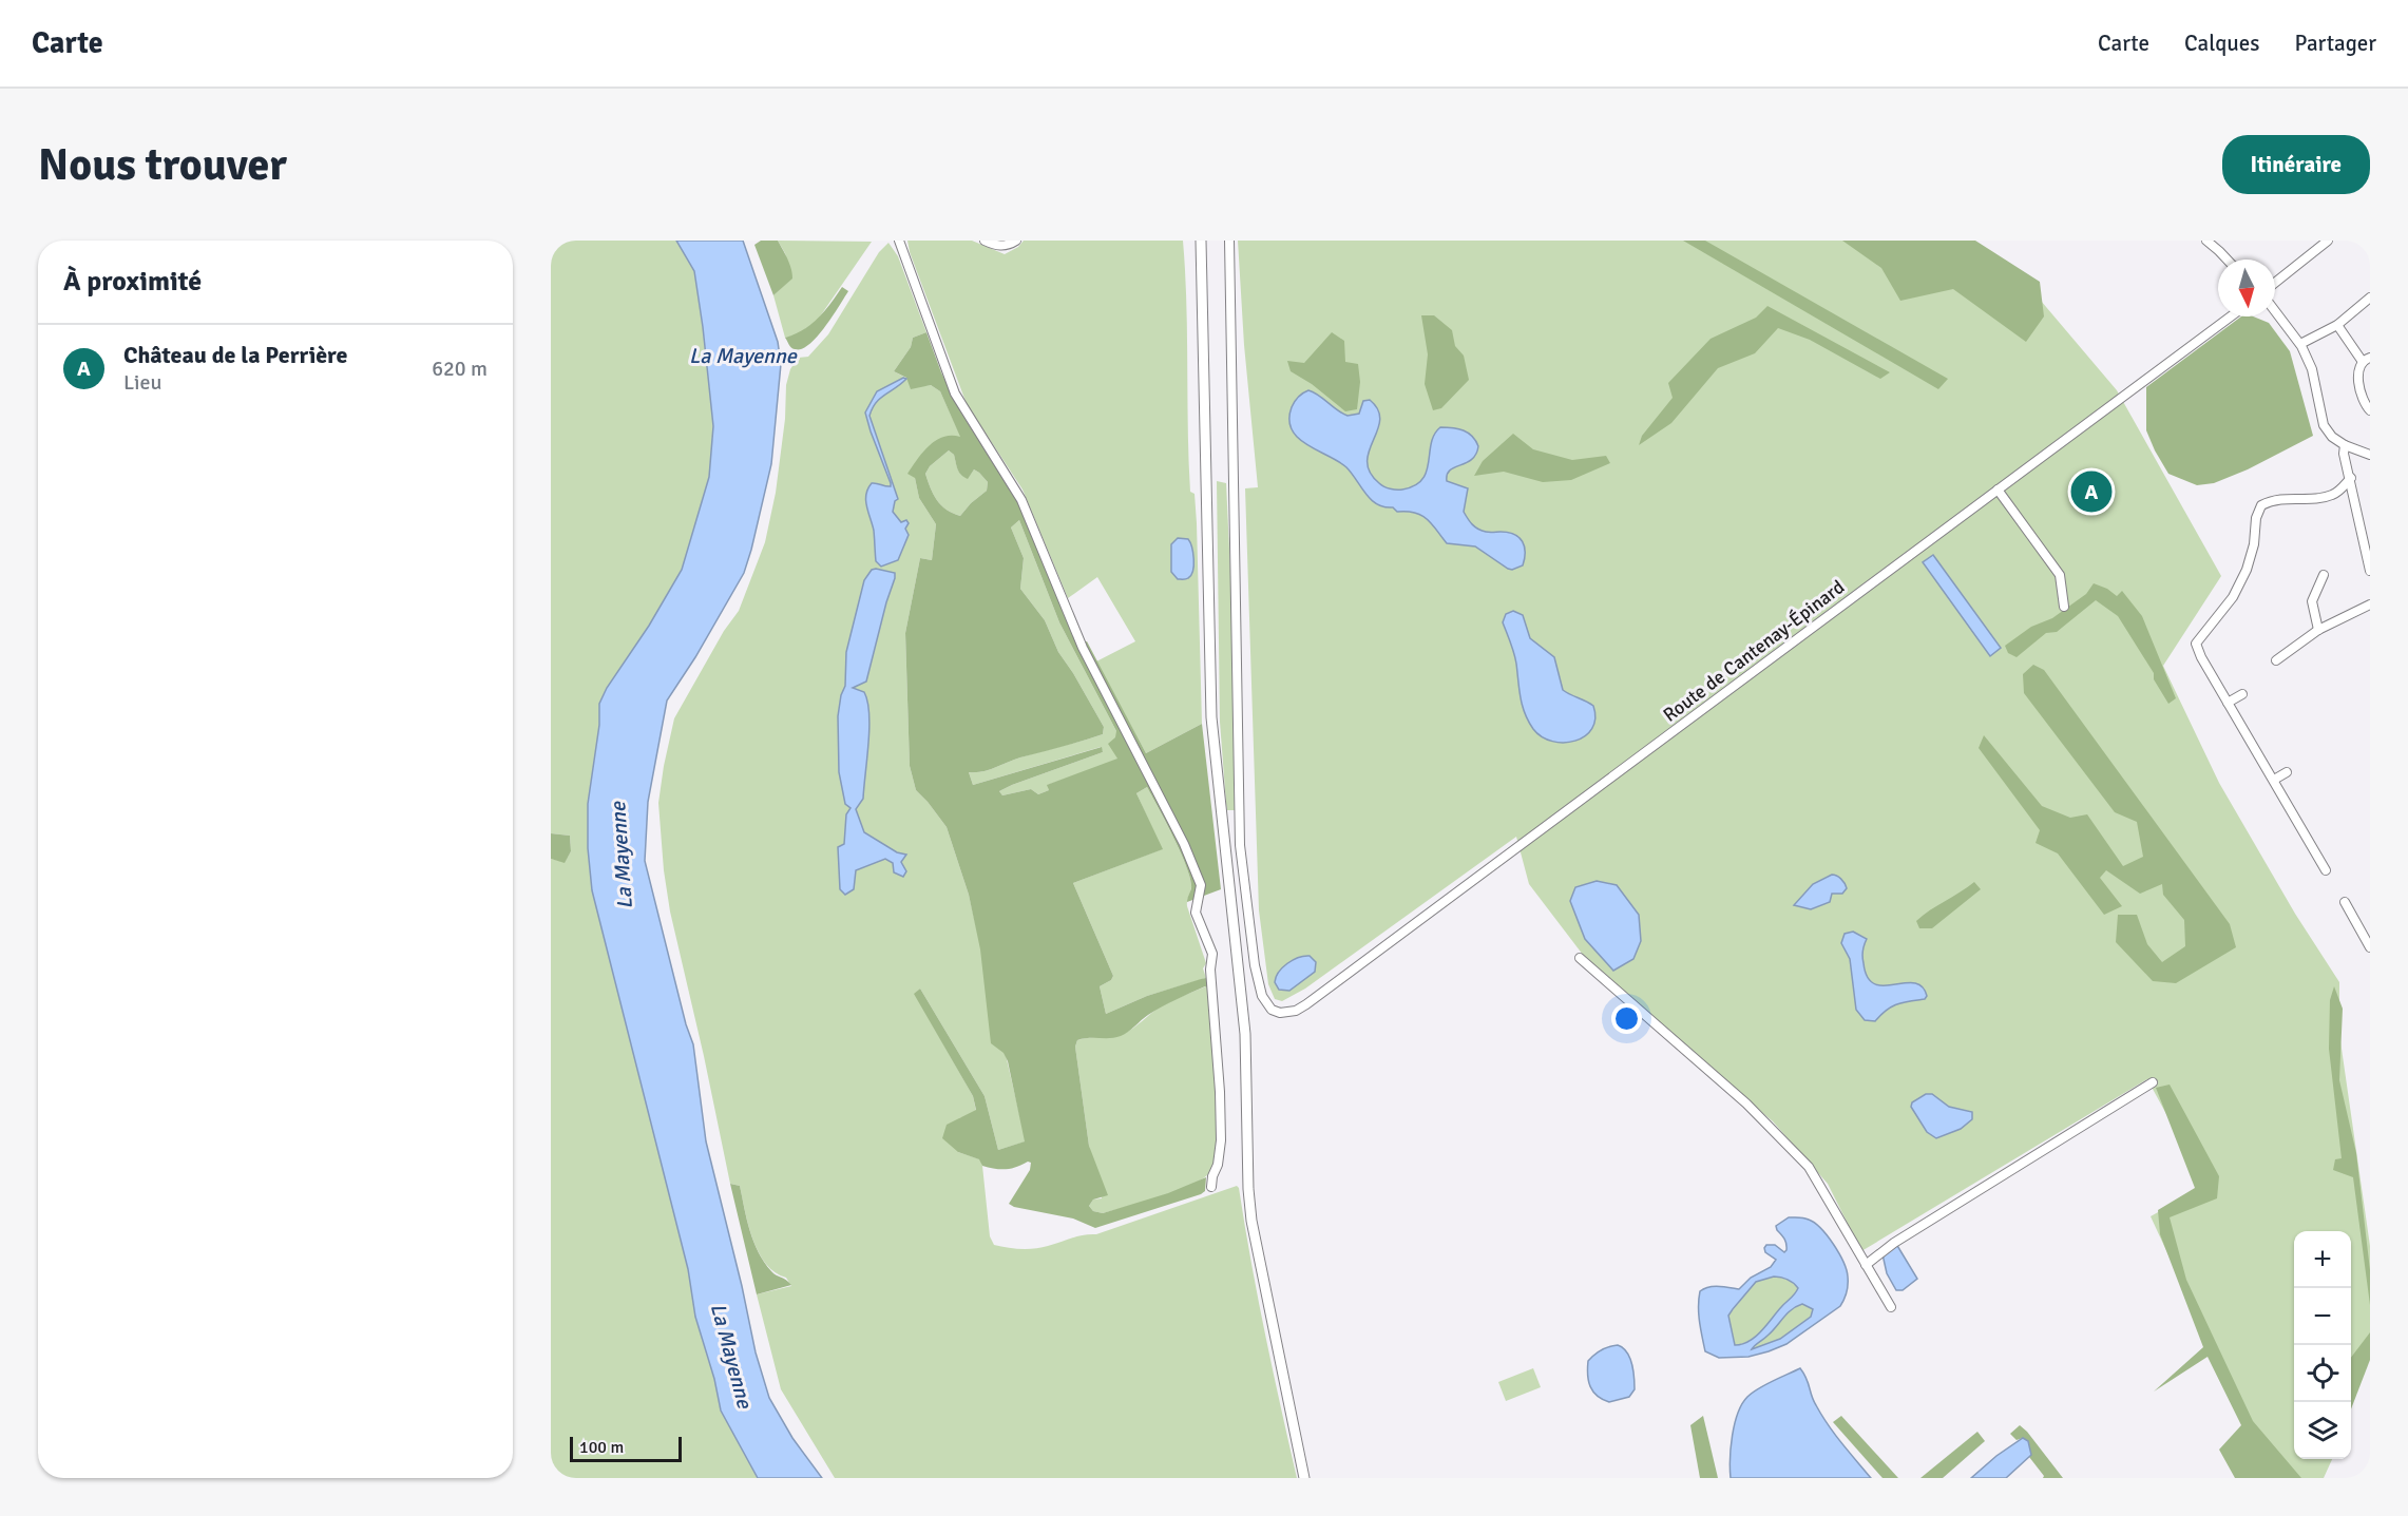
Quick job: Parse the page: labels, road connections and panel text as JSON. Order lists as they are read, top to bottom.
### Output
{
  "streets": {
    "street": ["Route de Cantenay-Épinard"]
  },
  "water": ["La Mayenne"],
  "scale_bar": "100 m",
  "north": "bottom",
  "page": {
    "header": "Carte",
    "nav": ["Carte", "Calques", "Partager"],
    "buttons": "Itinéraire",
    "title": "Nous trouver",
    "heading": "À proximité",
    "list": [
      {
        "mark": "A",
        "name": "Château de la Perrière",
        "note": "Lieu",
        "value": "620 m"
      }
    ],
    "pins": "A",
    "map_buttons": ["+", "−"],
    "scale": "100 m"
  }
}
